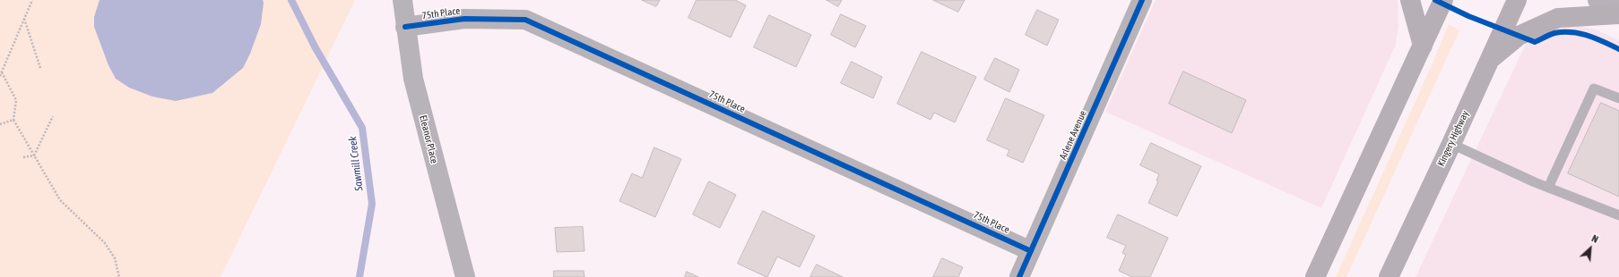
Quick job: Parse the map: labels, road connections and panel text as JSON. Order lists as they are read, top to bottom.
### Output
{
  "streets": {
    "highway": ["Kingery Highway"],
    "street": ["75th Place", "Arlene Avenue", "Eleanor Place"]
  },
  "crossings": [
    ["75th Place", "Arlene Avenue"],
    ["75th Place", "Eleanor Place"]
  ],
  "water": ["Sawmill Creek"],
  "north": "top right"
}
